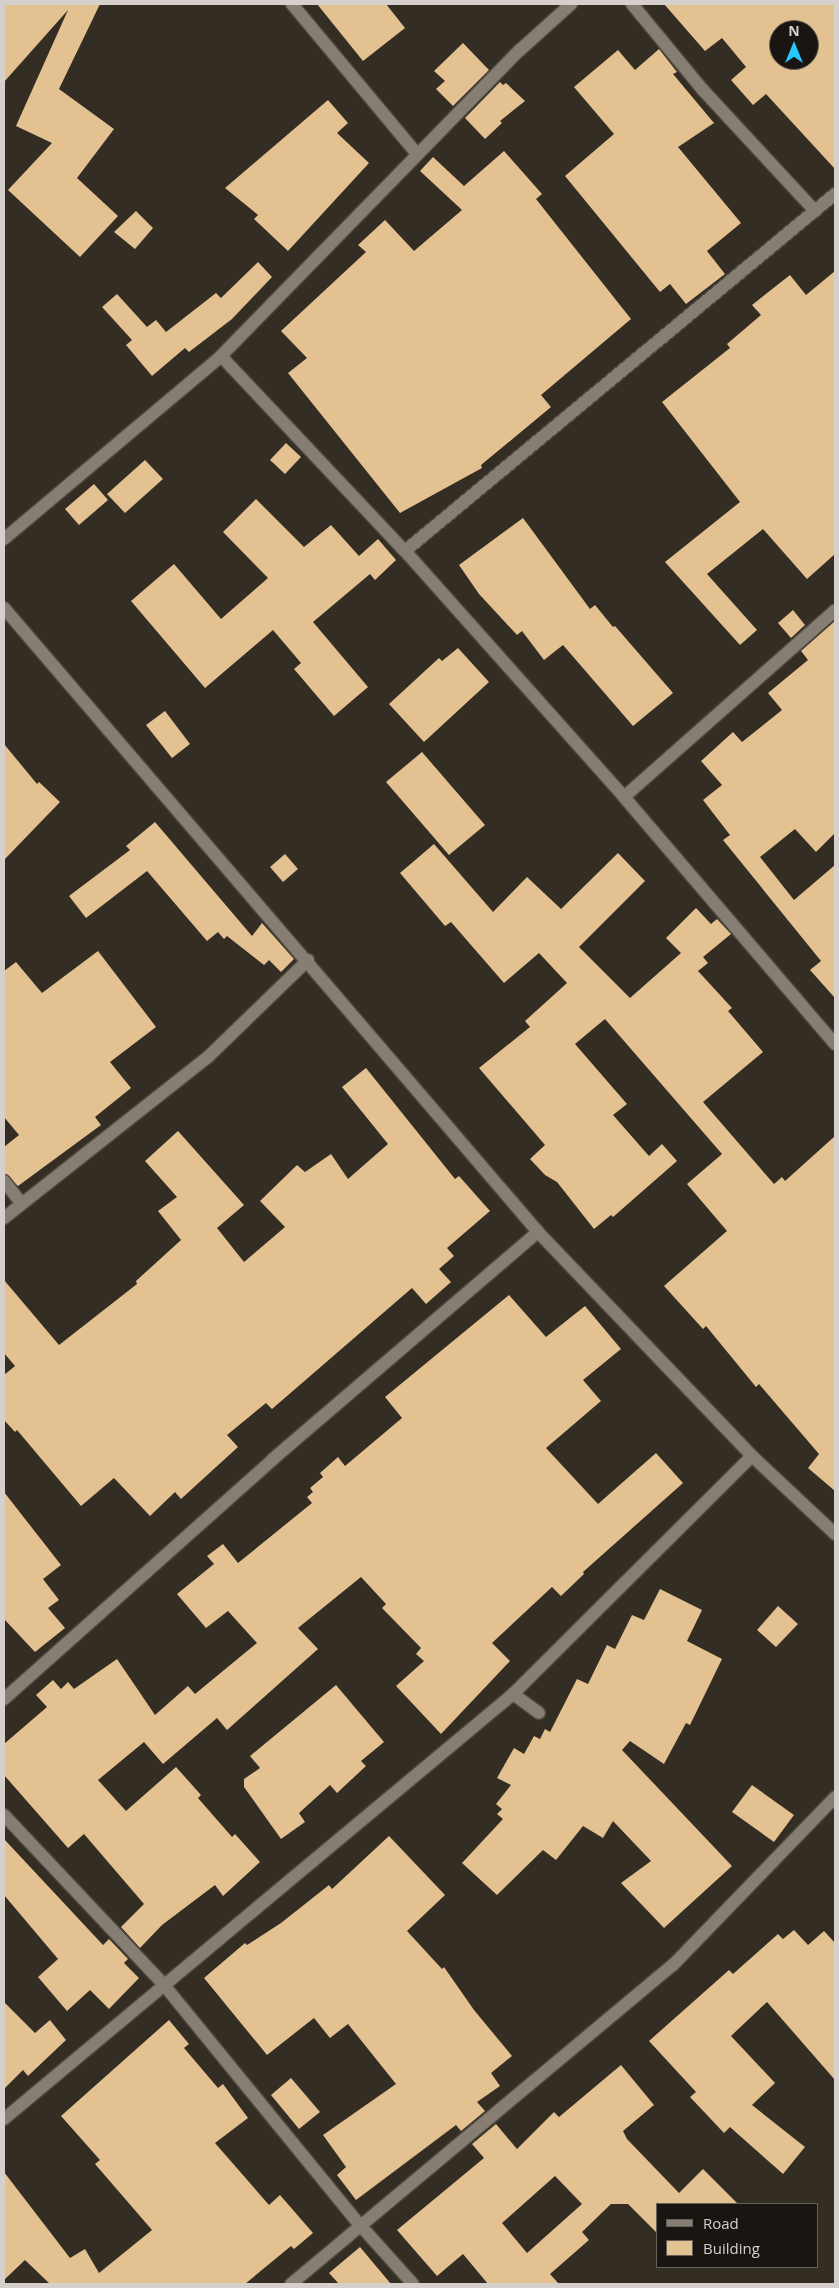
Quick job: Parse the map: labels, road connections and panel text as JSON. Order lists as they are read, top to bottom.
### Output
{
  "legend": ["Road", "Building"],
  "north": "top"
}
